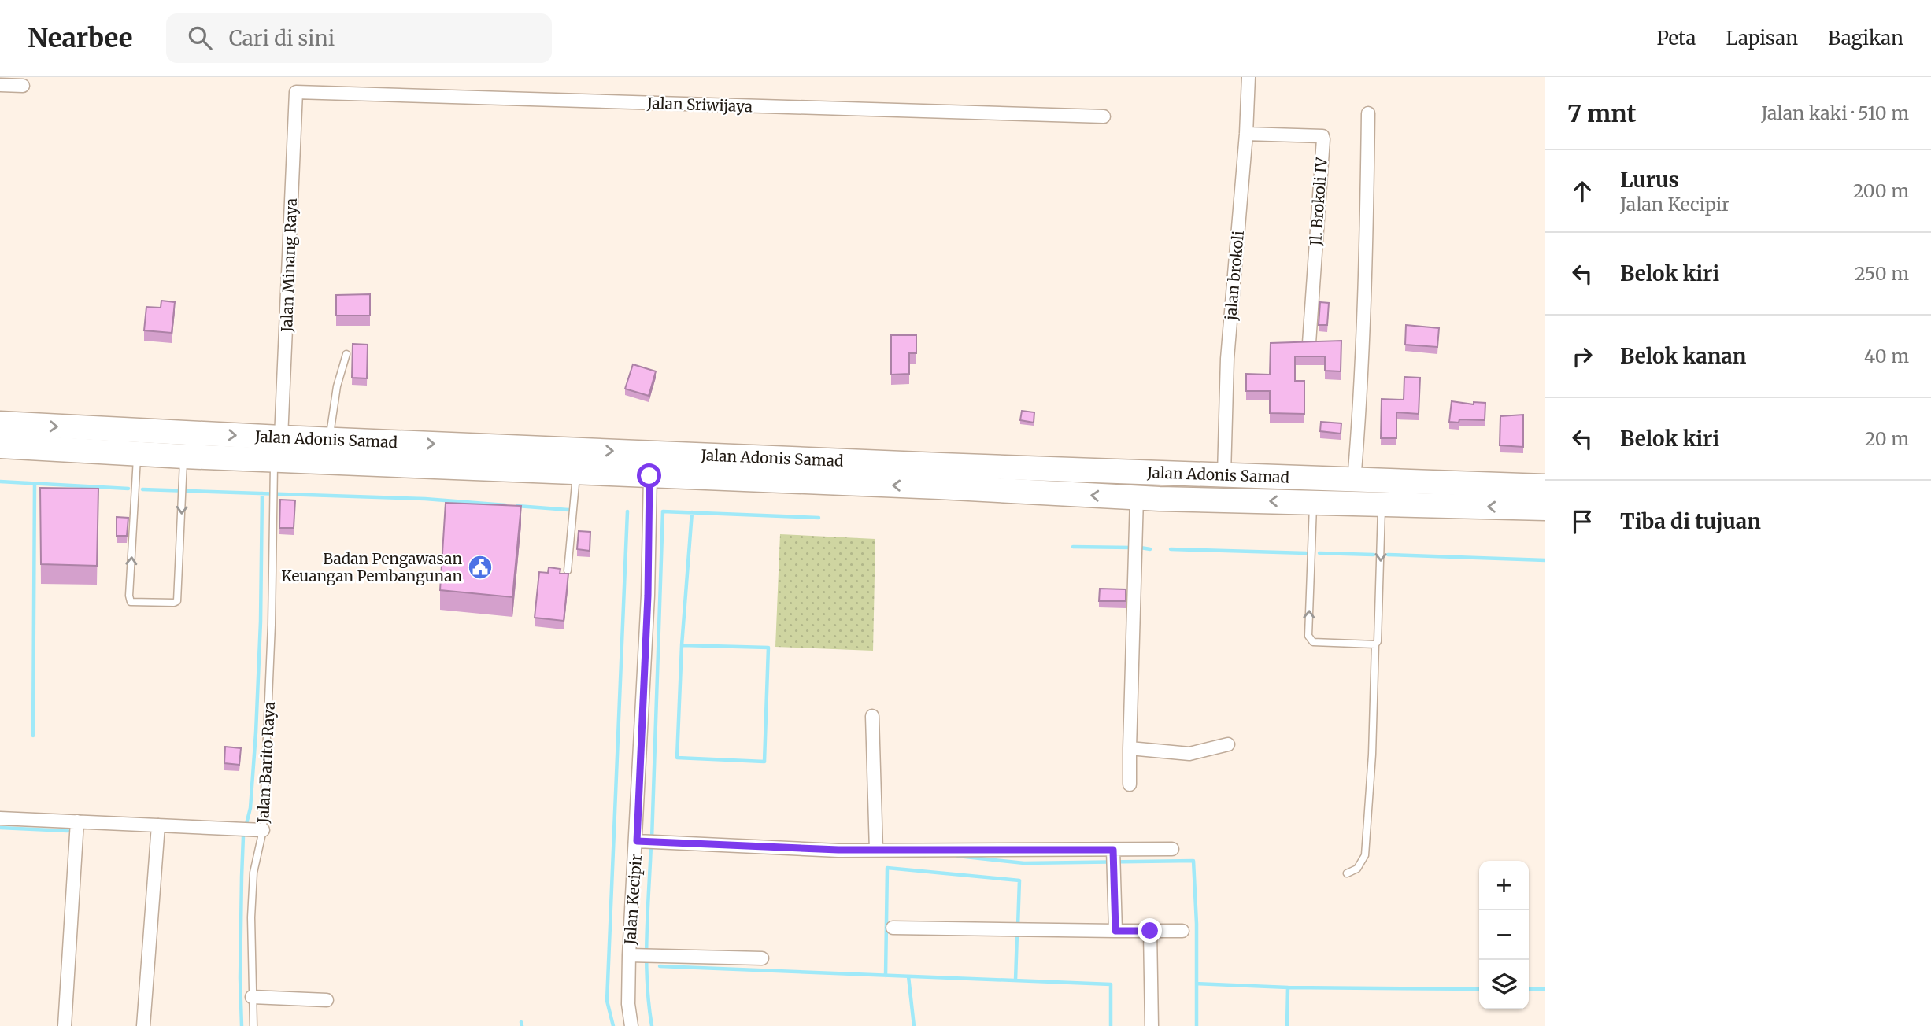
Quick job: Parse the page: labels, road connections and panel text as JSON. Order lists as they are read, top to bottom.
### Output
{
  "streets": {
    "highway": ["Jalan Adonis Samad"],
    "street": [
      "Jalan Sriwijaya",
      "Jl. Brokoli IV",
      "Jalan Minang Raya",
      "jalan brokoli",
      "Jalan Kecipir"
    ],
    "lane": ["Jalan Barito Raya"]
  },
  "crossings": [
    ["Jalan Sriwijaya", "Jalan Minang Raya"],
    ["Jl. Brokoli IV", "jalan brokoli"],
    ["Jalan Minang Raya", "Jalan Adonis Samad"],
    ["jalan brokoli", "Jalan Adonis Samad"]
  ],
  "places": {
    "public building": ["Badan Pengawasan Keuangan Pembangunan"]
  },
  "page": {
    "header": "Nearbee",
    "search": "Cari di sini",
    "nav": ["Peta", "Lapisan", "Bagikan"],
    "heading": ["7 mnt", "Jalan kaki · 510 m"],
    "list": [
      ["Lurus", "Jalan Kecipir", "200 m"],
      ["Belok kiri", "250 m"],
      ["Belok kanan", "40 m"],
      ["Belok kiri", "20 m"],
      "Tiba di tujuan"
    ],
    "map_buttons": ["+", "−"]
  }
}
